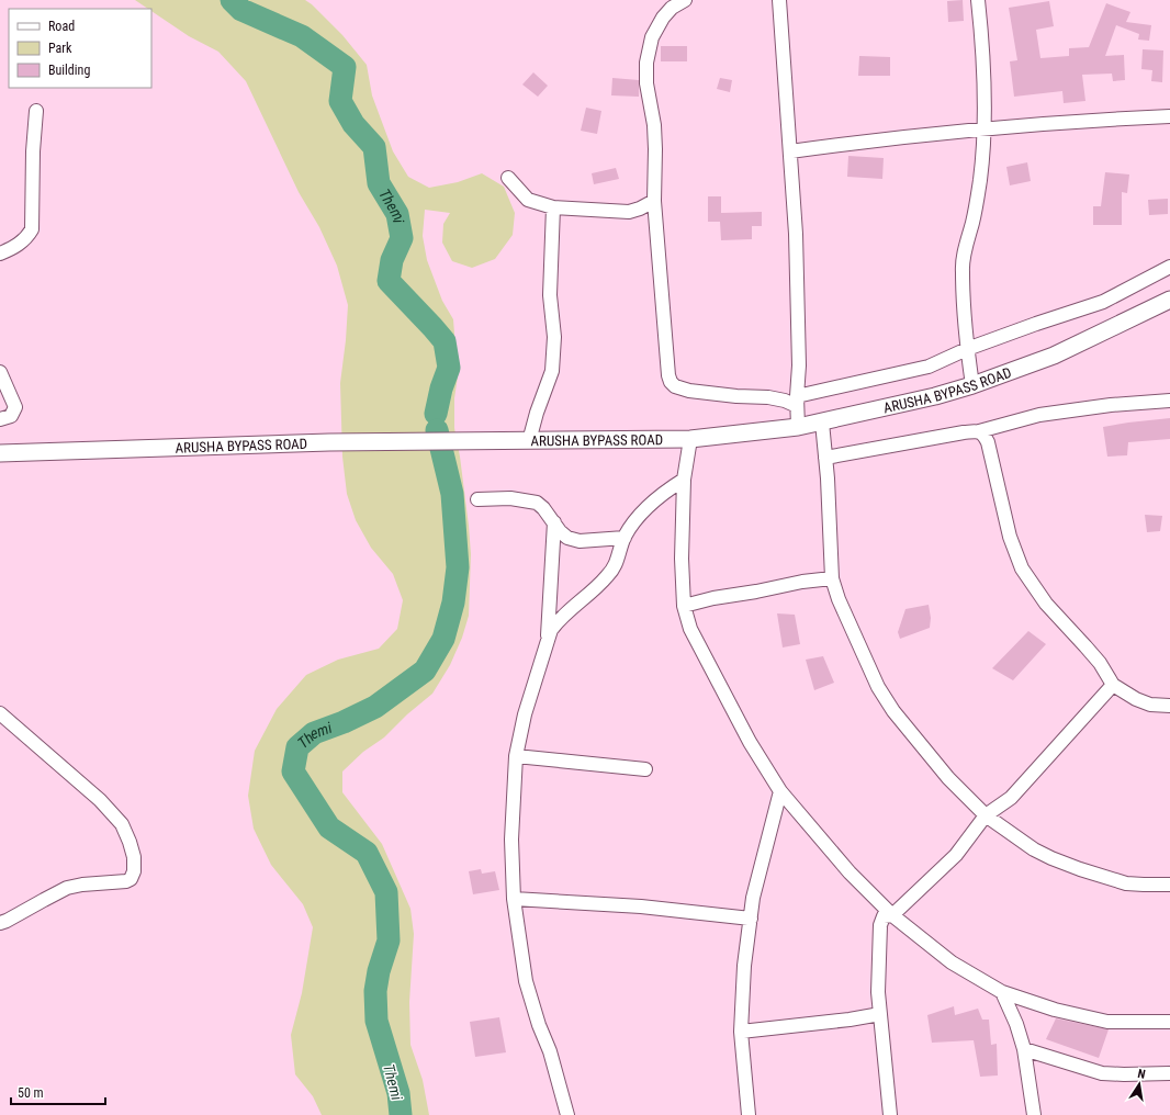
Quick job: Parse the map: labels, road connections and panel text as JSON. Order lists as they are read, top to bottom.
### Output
{
  "streets": {
    "main road": ["ARUSHA BYPASS ROAD"]
  },
  "water": ["Themi"],
  "legend": ["Road", "Park", "Building"],
  "scale_bar": "50 m",
  "north": "top"
}
